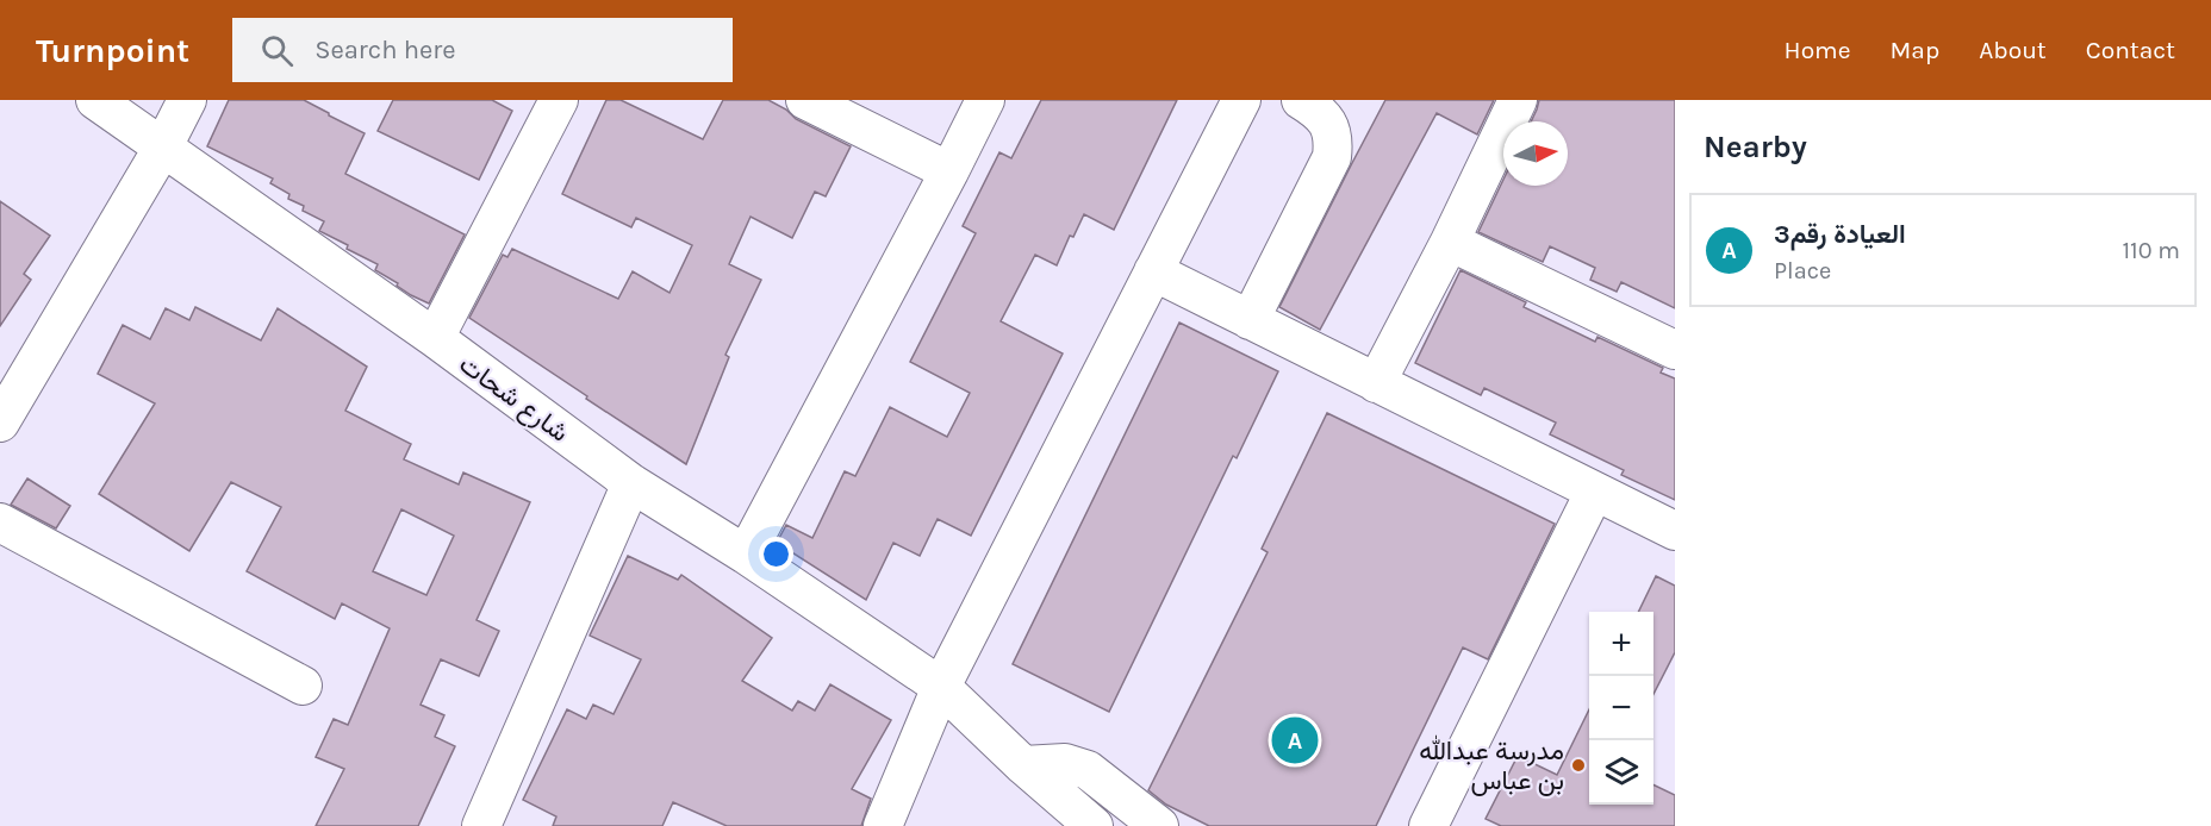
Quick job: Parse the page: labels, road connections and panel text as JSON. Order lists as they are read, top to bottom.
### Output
{
  "streets": {
    "street": ["شارع شحات"]
  },
  "places": ["مدرسة عبدالله بن عباس"],
  "north": "right",
  "page": {
    "header": "Turnpoint",
    "search": "Search here",
    "nav": [
      "Home",
      "Map",
      "About",
      "Contact"
    ],
    "heading": "Nearby",
    "list": [
      {
        "mark": "A",
        "name": "3العيادة رقم",
        "note": "Place",
        "value": "110 m"
      }
    ],
    "map_buttons": ["+", "−"],
    "pins": "A"
  }
}
